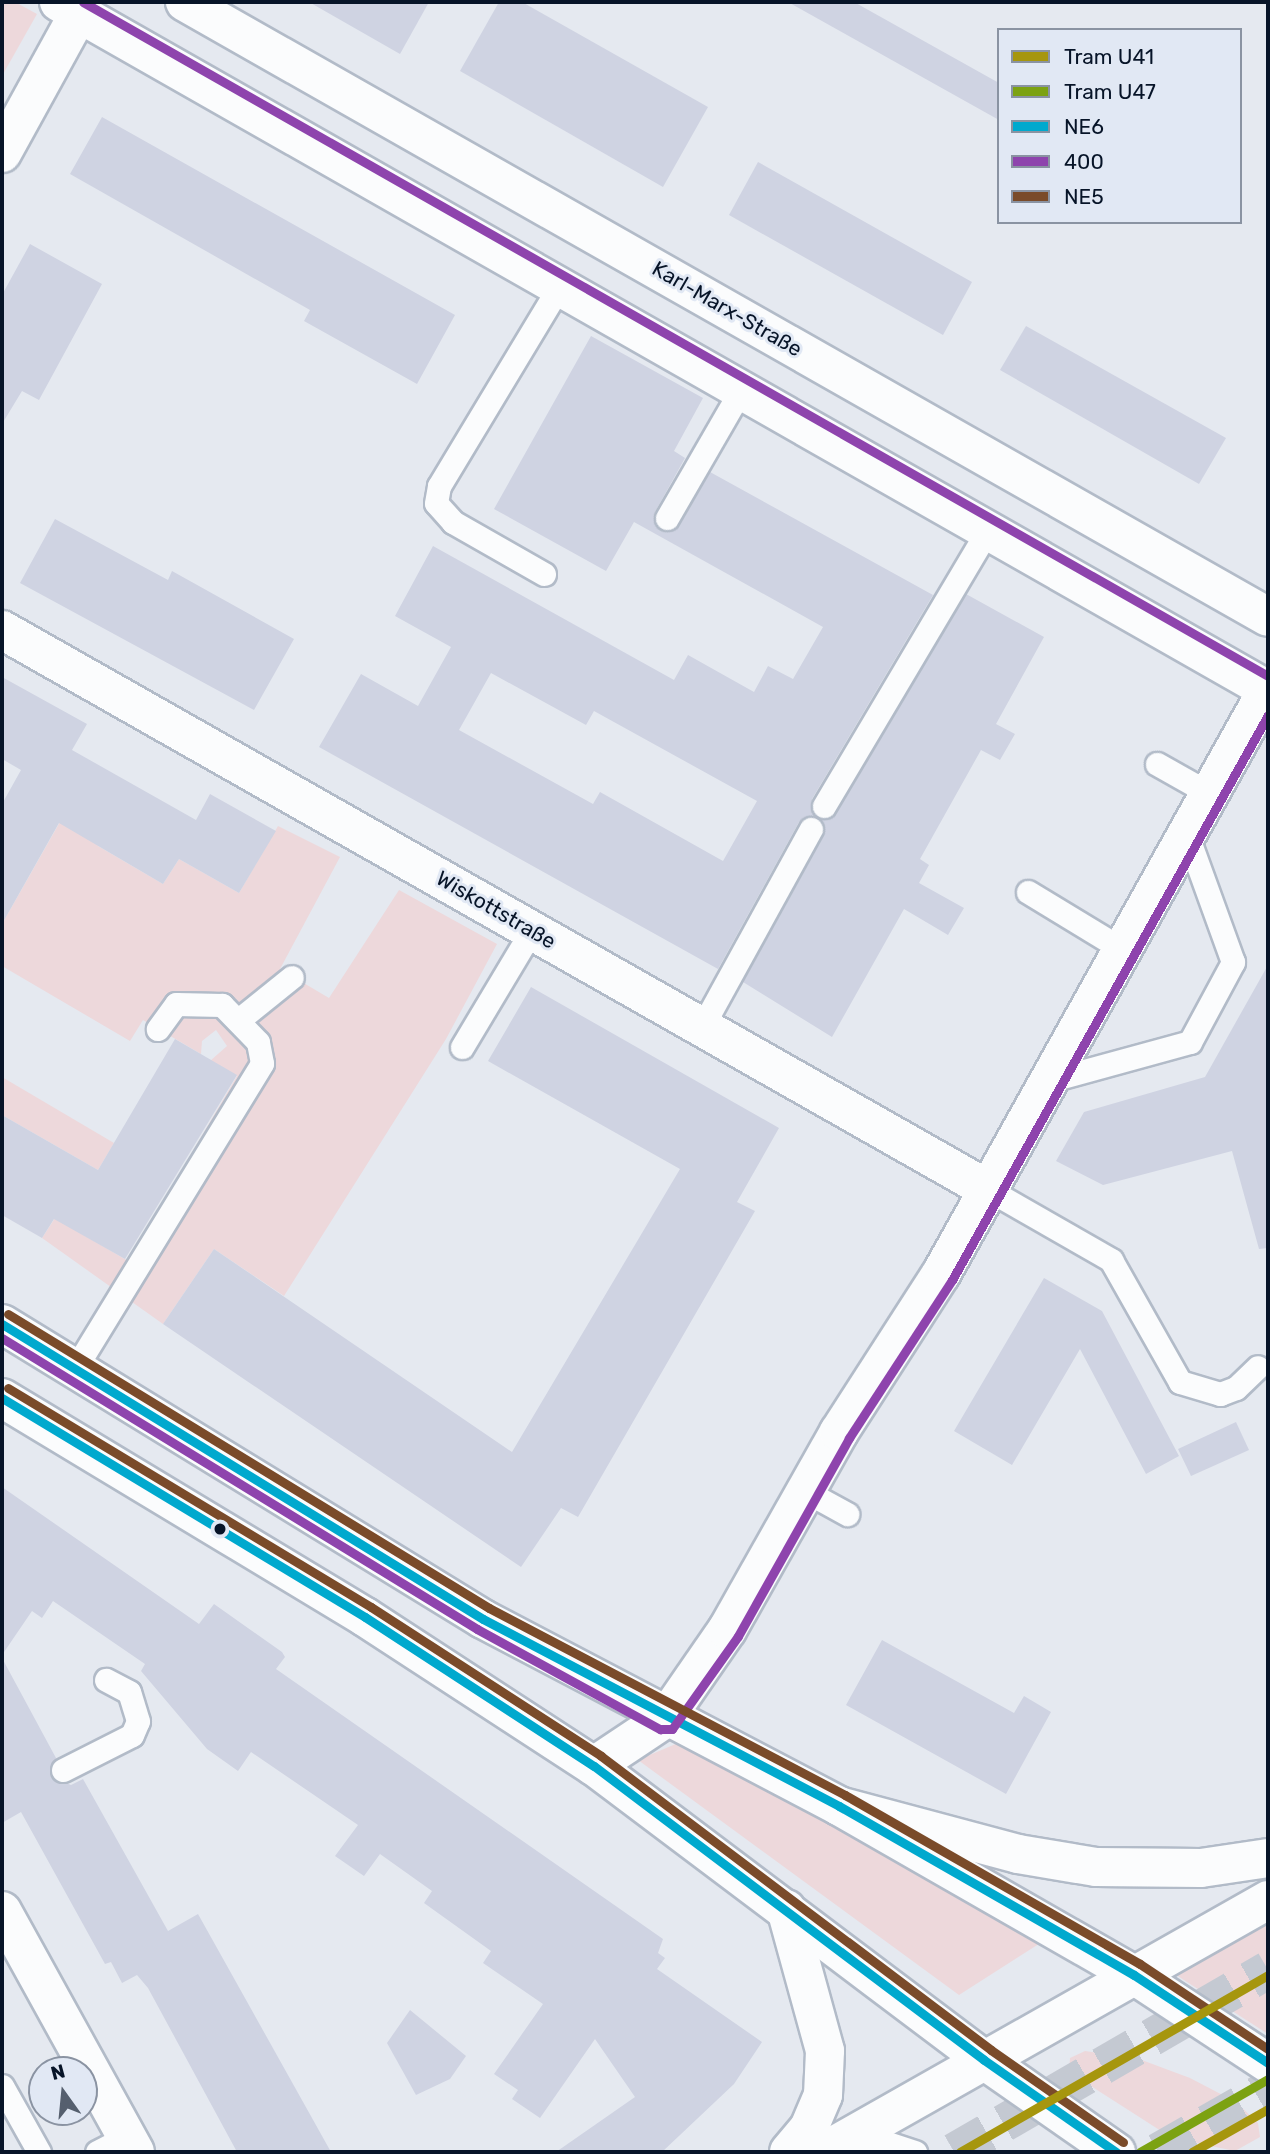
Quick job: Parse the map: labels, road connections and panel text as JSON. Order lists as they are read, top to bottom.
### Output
{
  "streets": {
    "street": ["Karl-Marx-Straße", "Wiskottstraße"]
  },
  "lines": [
    "transit line 400",
    "transit line NE5",
    "transit line NE6",
    "tram line U41",
    "tram line U47"
  ],
  "legend": [
    "Tram U41",
    "Tram U47",
    "NE6",
    "400",
    "NE5"
  ],
  "north": "top"
}
